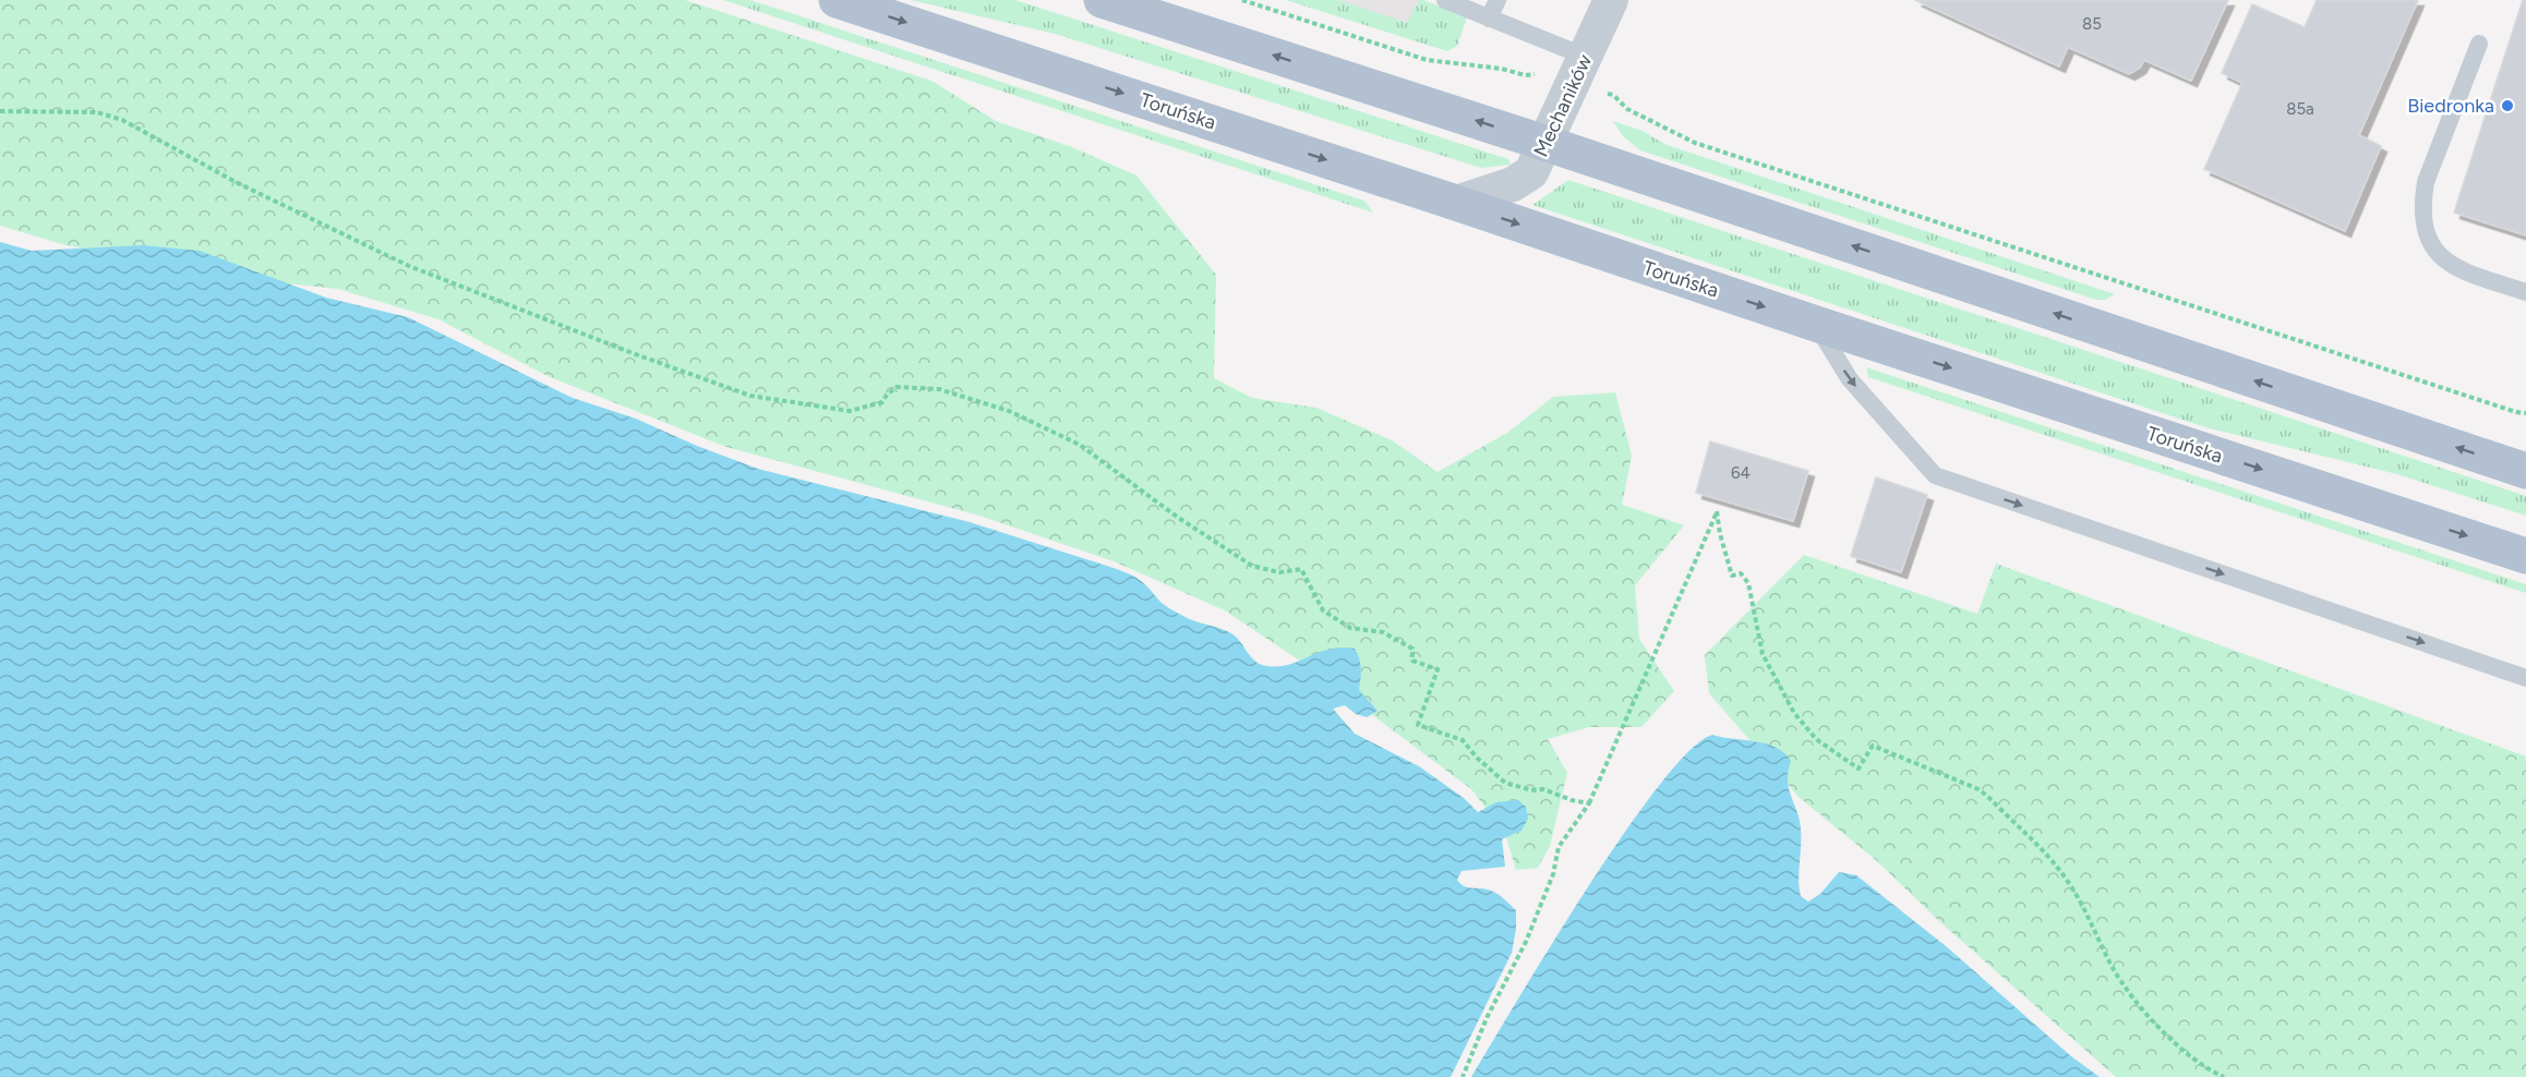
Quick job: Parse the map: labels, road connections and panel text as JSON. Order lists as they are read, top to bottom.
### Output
{
  "streets": {
    "main road": ["Toruńska"],
    "street": ["Mechaników"]
  },
  "crossings": [
    ["Mechaników", "Toruńska"]
  ],
  "places": ["Biedronka"],
  "house_numbers": ["85", "85a", "64"]
}
